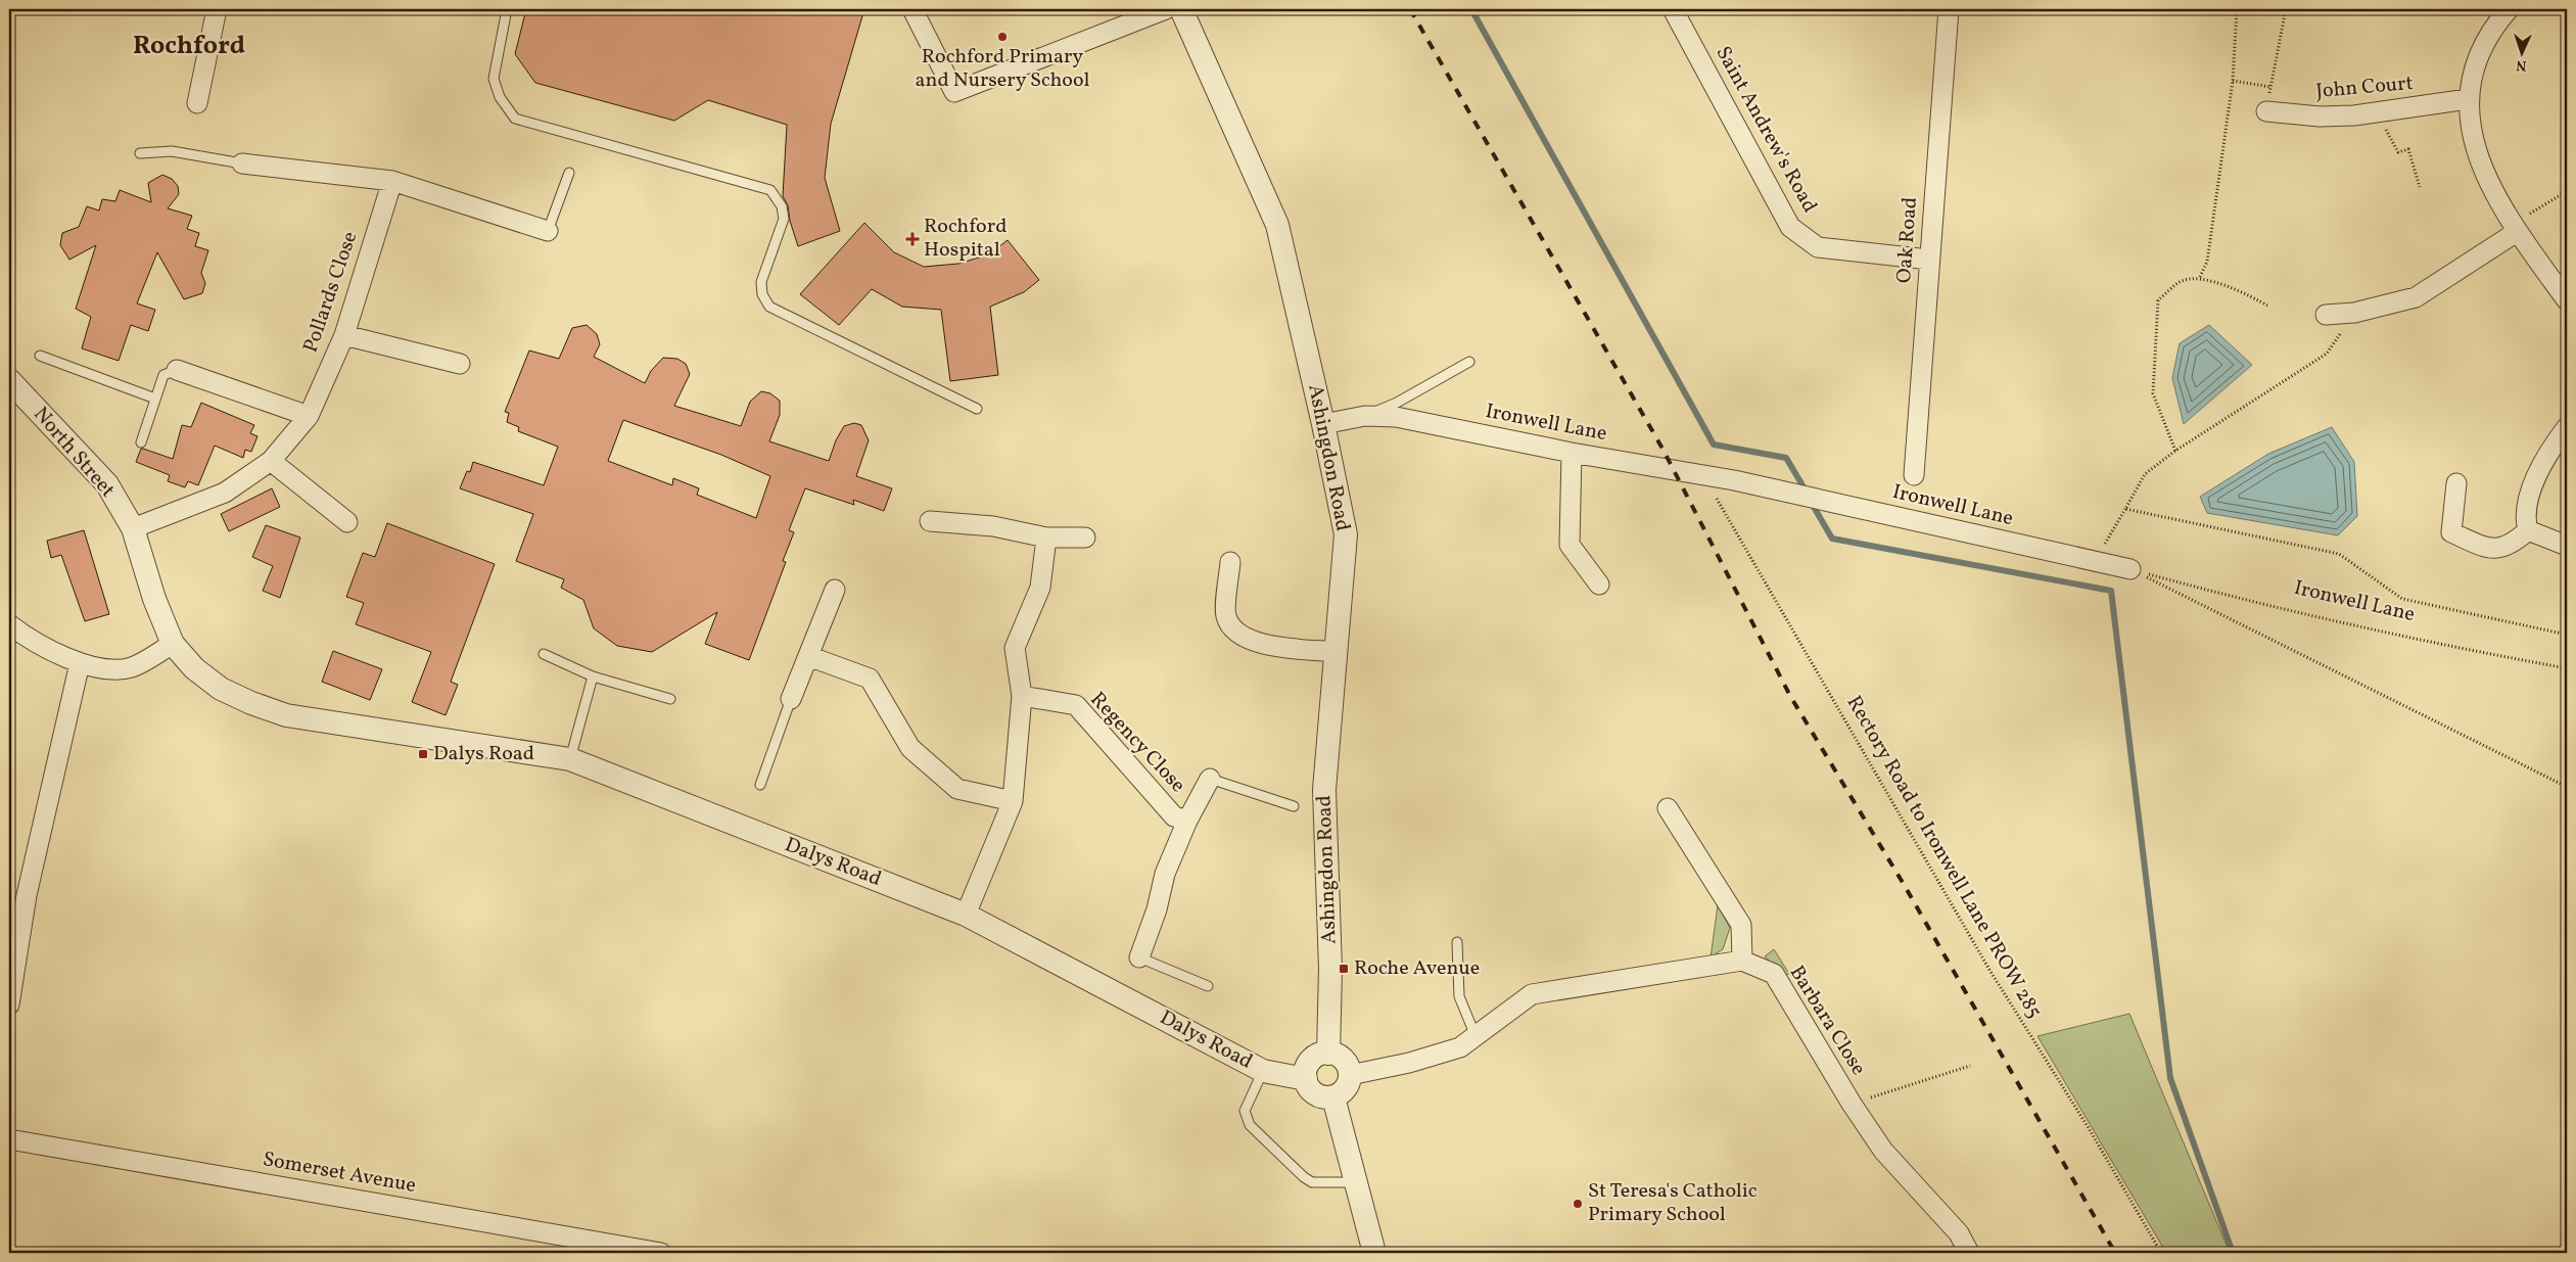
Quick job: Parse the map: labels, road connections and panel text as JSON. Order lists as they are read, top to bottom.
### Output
{
  "streets": {
    "street": [
      "John Court",
      "Saint Andrew's Road",
      "Oak Road",
      "Pollards Close",
      "Ironwell Lane",
      "North Street",
      "Ashingdon Road",
      "Regency Close",
      "Dalys Road",
      "Barbara Close",
      "Somerset Avenue"
    ],
    "path": ["Rectory Road to Ironwell Lane PROW 285"]
  },
  "crossings": [
    ["Saint Andrew's Road", "Oak Road"],
    ["Pollards Close", "North Street"],
    ["Ironwell Lane", "Ashingdon Road"],
    ["Ironwell Lane", "Rectory Road to Ironwell Lane PROW 285"],
    ["North Street", "Dalys Road"],
    ["Ashingdon Road", "Dalys Road"]
  ],
  "districts": ["Rochford"],
  "places": {
    "other": ["Rochford Primary and Nursery School", "St Teresa's Catholic Primary School"],
    "health": ["Rochford Hospital"],
    "transit": ["Dalys Road", "Roche Avenue"]
  },
  "north": "bottom"
}
